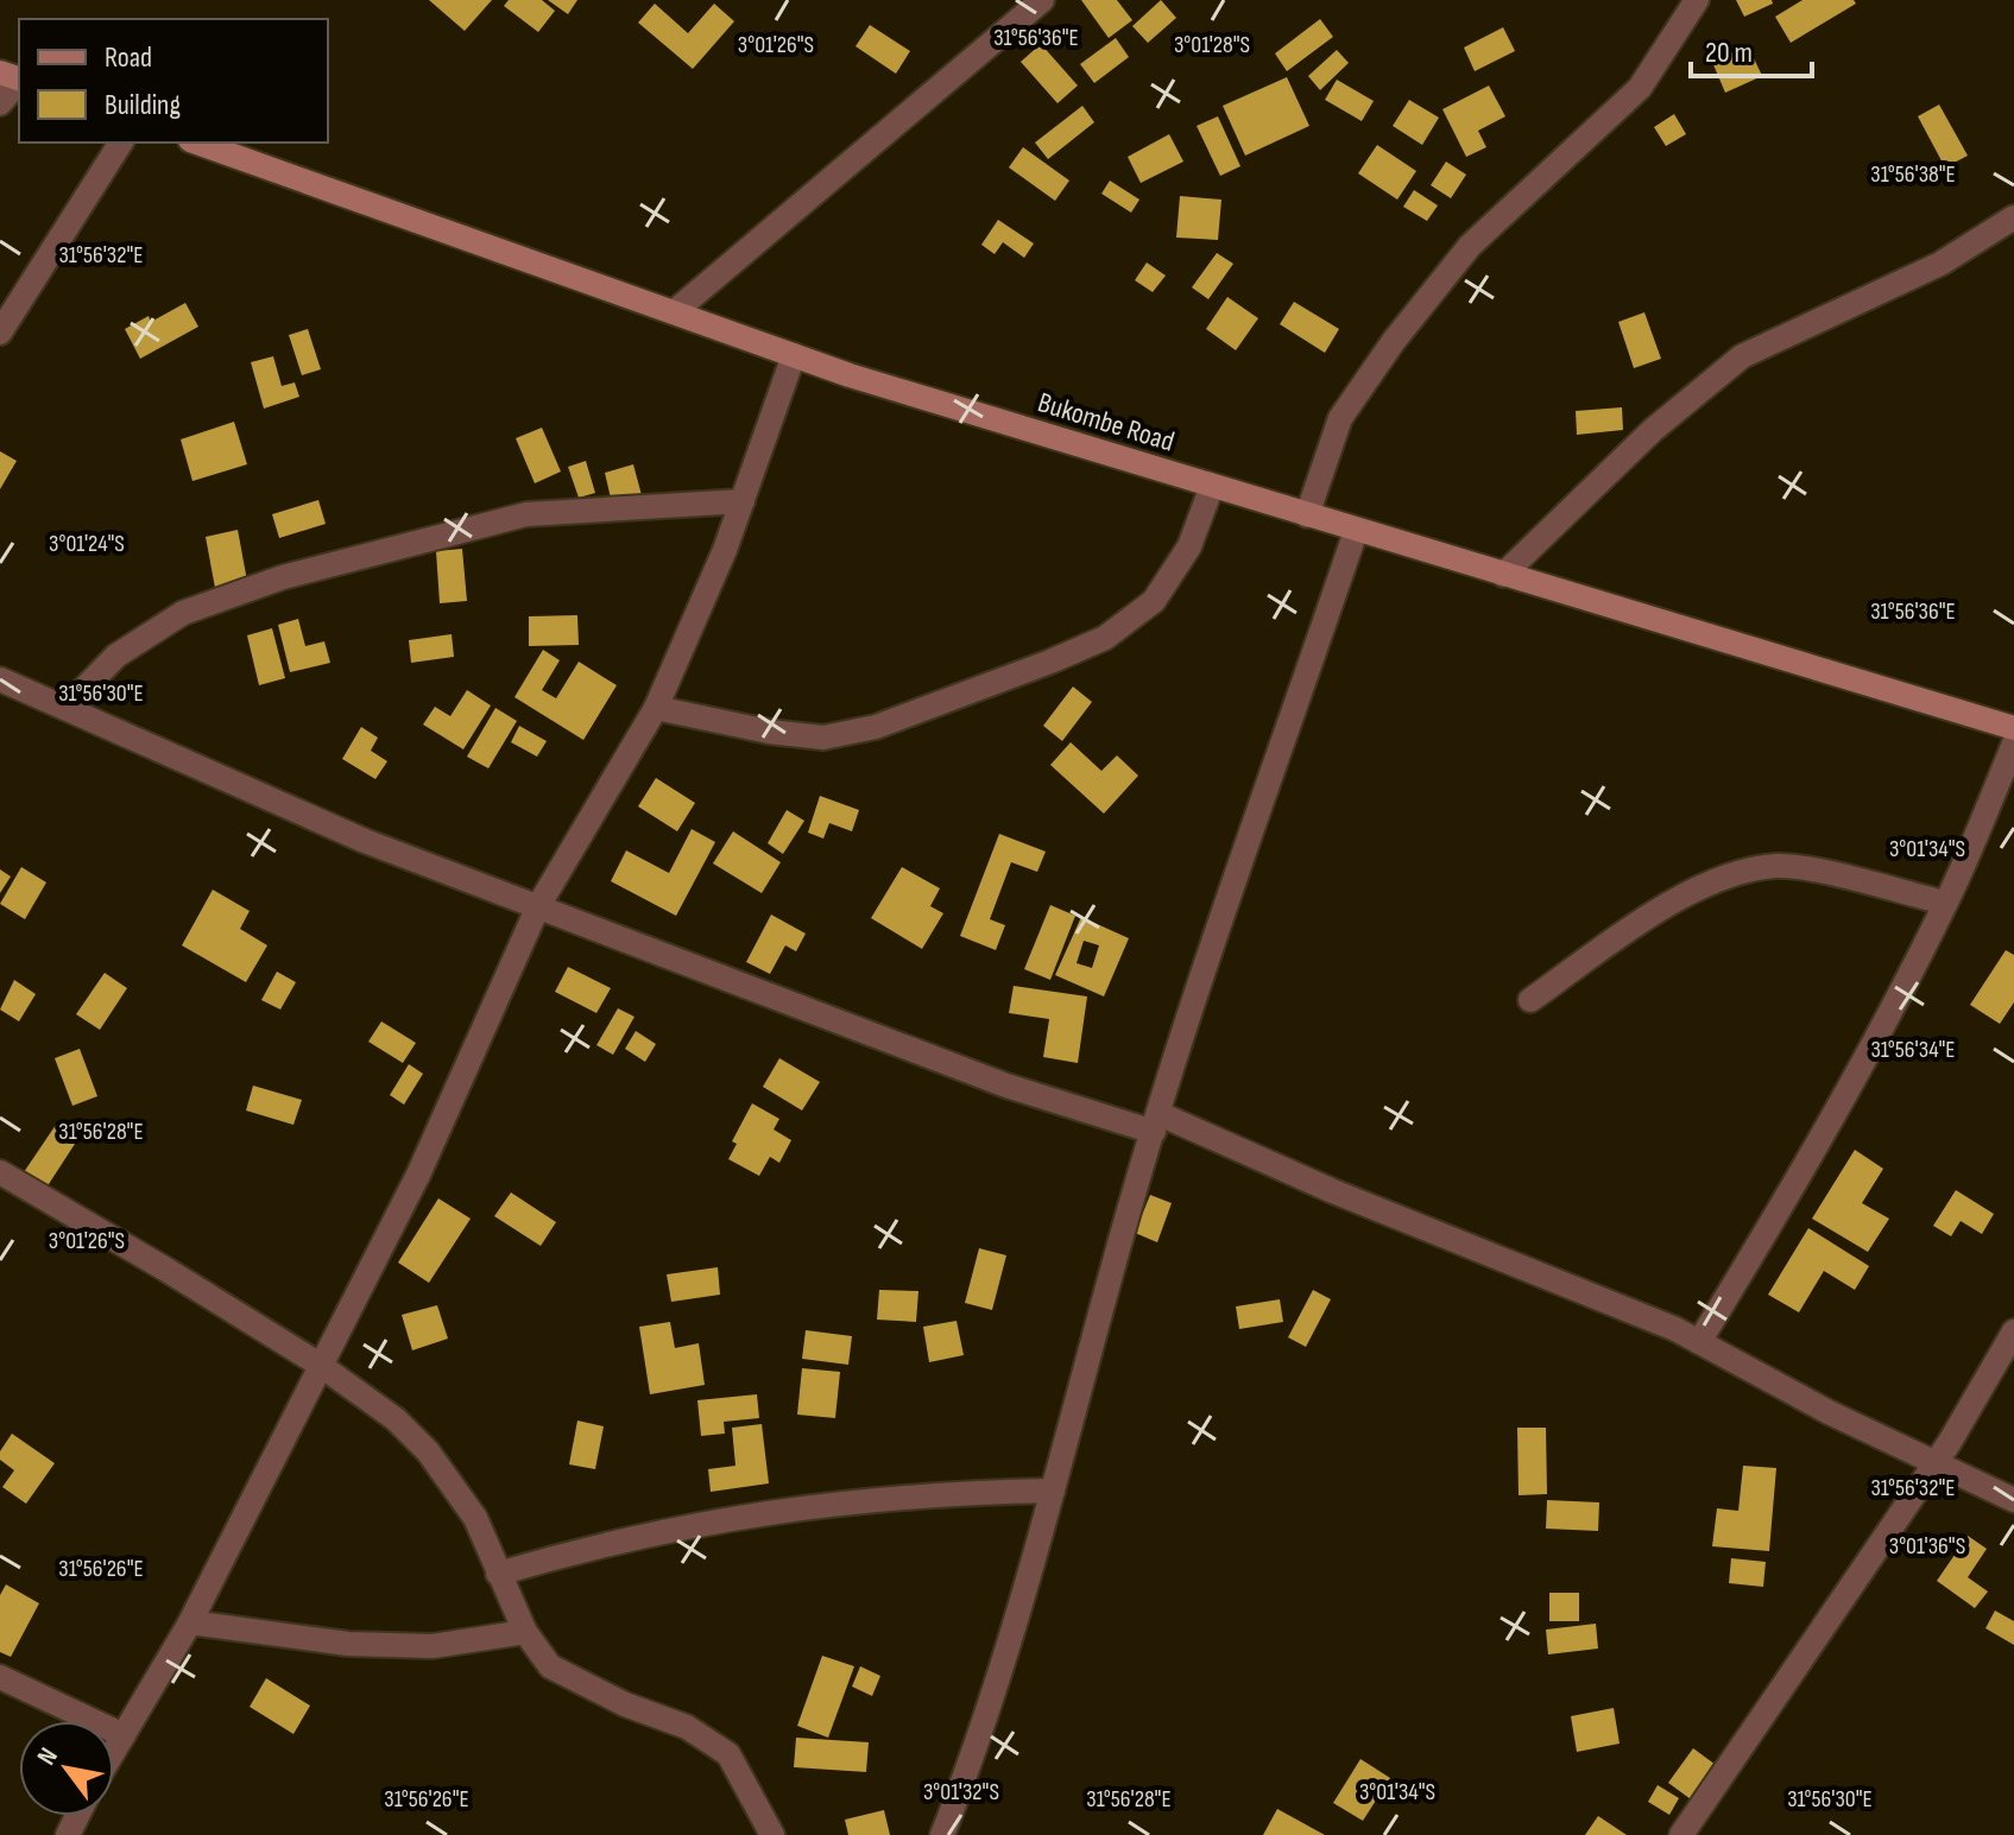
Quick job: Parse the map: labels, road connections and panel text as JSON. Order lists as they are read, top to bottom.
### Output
{
  "streets": {
    "main road": ["Bukombe Road"]
  },
  "legend": ["Road", "Building"],
  "scale_bar": "20 m",
  "north": "top left",
  "coordinates": [
    "31°56'36\"E",
    "3°01'26\"S",
    "3°01'28\"S",
    "31°56'38\"E",
    "31°56'32\"E",
    "3°01'24\"S",
    "31°56'30\"E",
    "3°01'34\"S",
    "31°56'34\"E",
    "31°56'28\"E",
    "3°01'36\"S",
    "31°56'26\"E",
    "3°01'32\"S"
  ]
}
